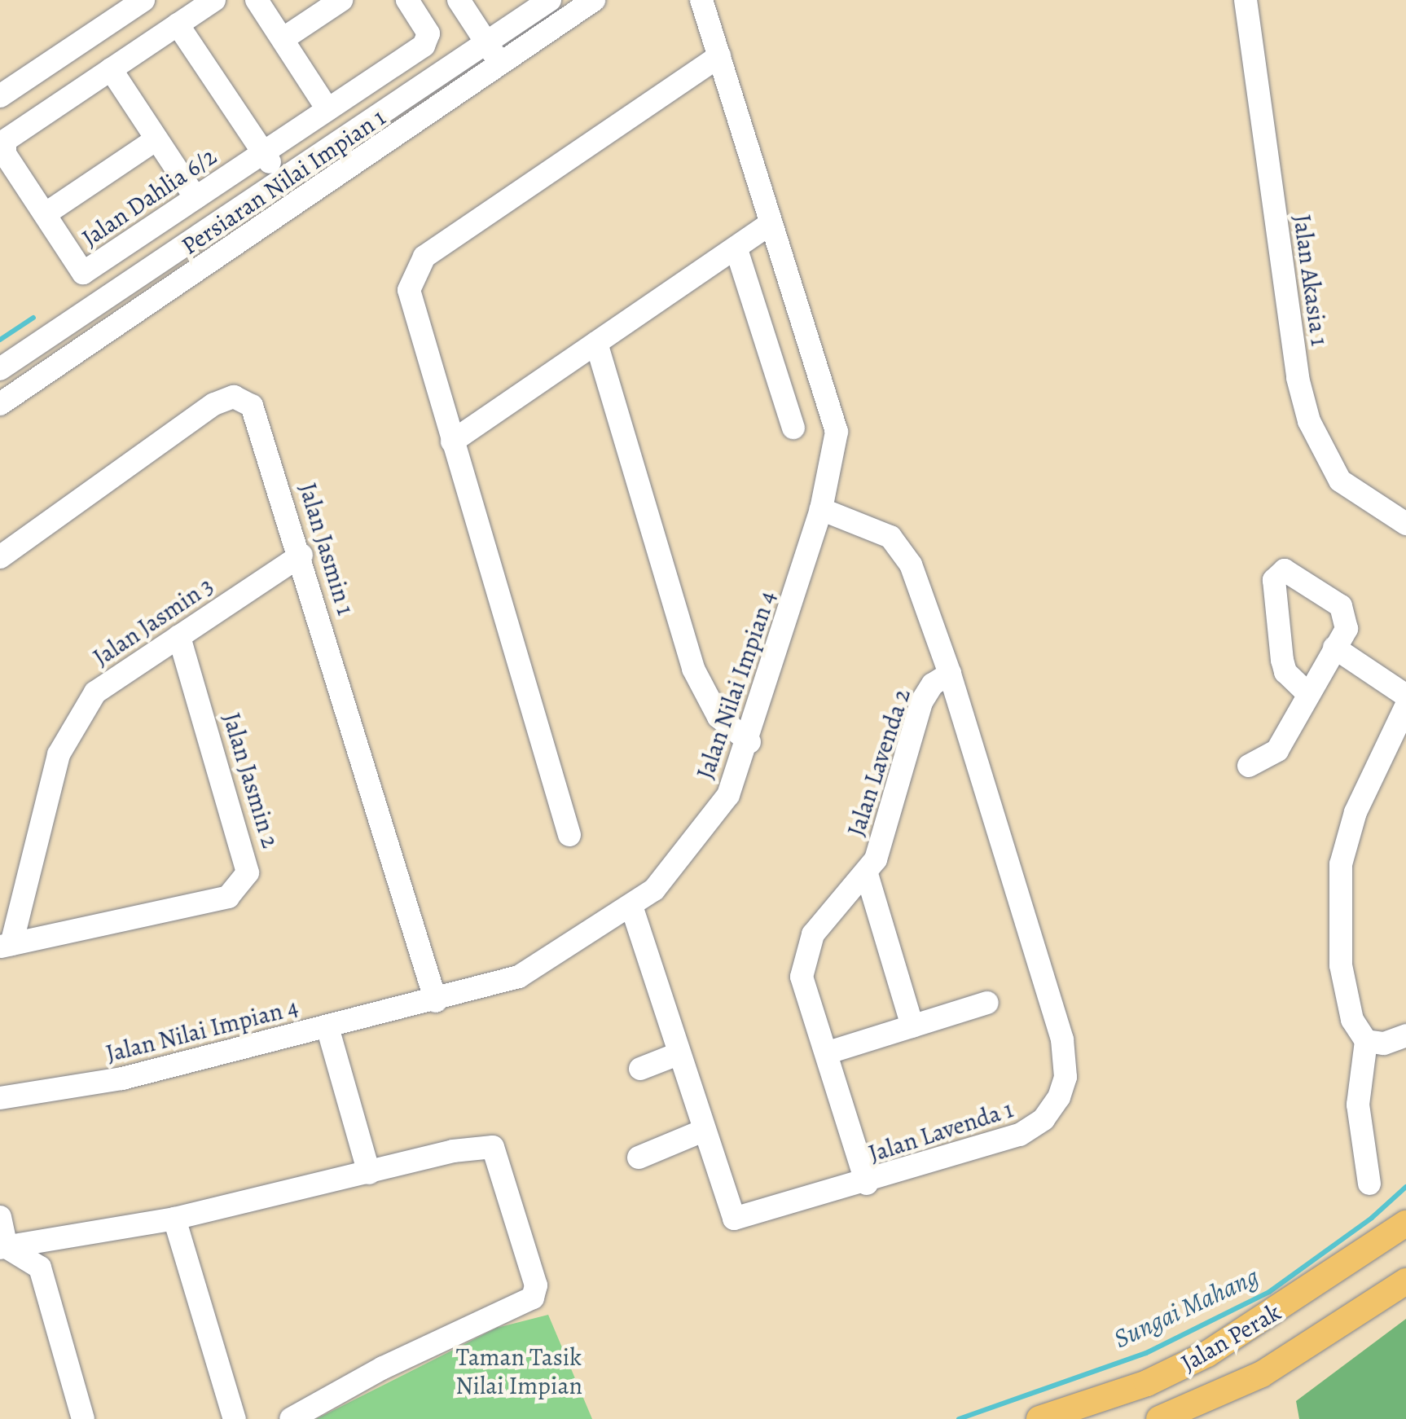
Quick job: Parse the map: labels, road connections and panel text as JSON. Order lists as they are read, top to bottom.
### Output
{
  "streets": {
    "main road": ["Jalan Perak"],
    "street": [
      "Persiaran Nilai Impian 1",
      "Jalan Dahlia 6/2",
      "Jalan Akasia 1",
      "Jalan Jasmin 1",
      "Jalan Jasmin 3",
      "Jalan Nilai Impian 4",
      "Jalan Lavenda 2",
      "Jalan Jasmin 2",
      "Jalan Lavenda 1"
    ]
  },
  "crossings": [
    ["Jalan Jasmin 1", "Jalan Jasmin 3"],
    ["Jalan Jasmin 1", "Jalan Nilai Impian 4"],
    ["Jalan Jasmin 3", "Jalan Jasmin 2"],
    ["Jalan Nilai Impian 4", "Jalan Lavenda 1"],
    ["Jalan Lavenda 2", "Jalan Lavenda 1"]
  ],
  "water": ["Sungai Mahang"],
  "parks": ["Taman Tasik Nilai Impian"]
}
